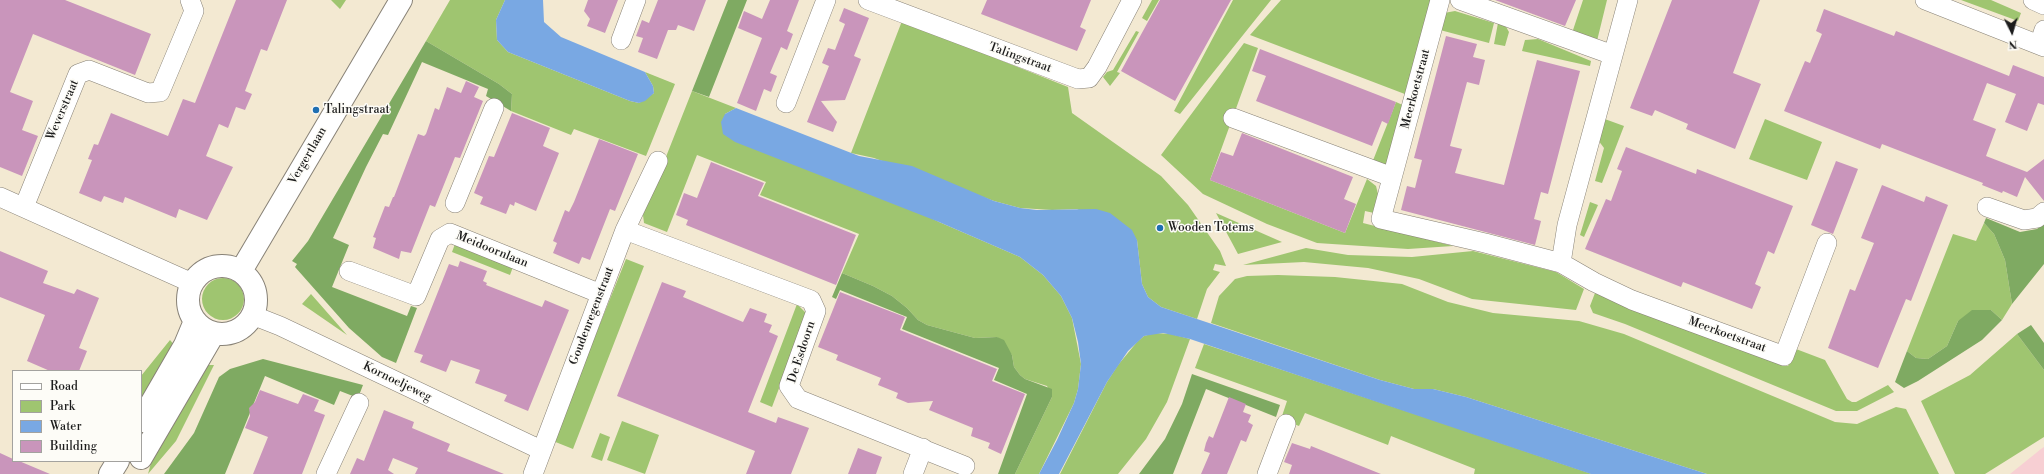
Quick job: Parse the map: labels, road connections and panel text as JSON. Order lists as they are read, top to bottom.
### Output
{
  "streets": {
    "street": [
      "Talingstraat",
      "Meerkoetstraat",
      "Weverstraat",
      "Vergertlaan",
      "Meidoornlaan",
      "Goudenregenstraat",
      "De Esdoorn",
      "Kornoeljeweg"
    ]
  },
  "crossings": [
    ["Vergertlaan", "Kornoeljeweg"],
    ["Meidoornlaan", "Goudenregenstraat"],
    ["Goudenregenstraat", "De Esdoorn"],
    ["Goudenregenstraat", "Kornoeljeweg"]
  ],
  "places": ["Talingstraat", "Wooden Totems"],
  "legend": [
    "Road",
    "Park",
    "Water",
    "Building"
  ],
  "north": "bottom"
}
